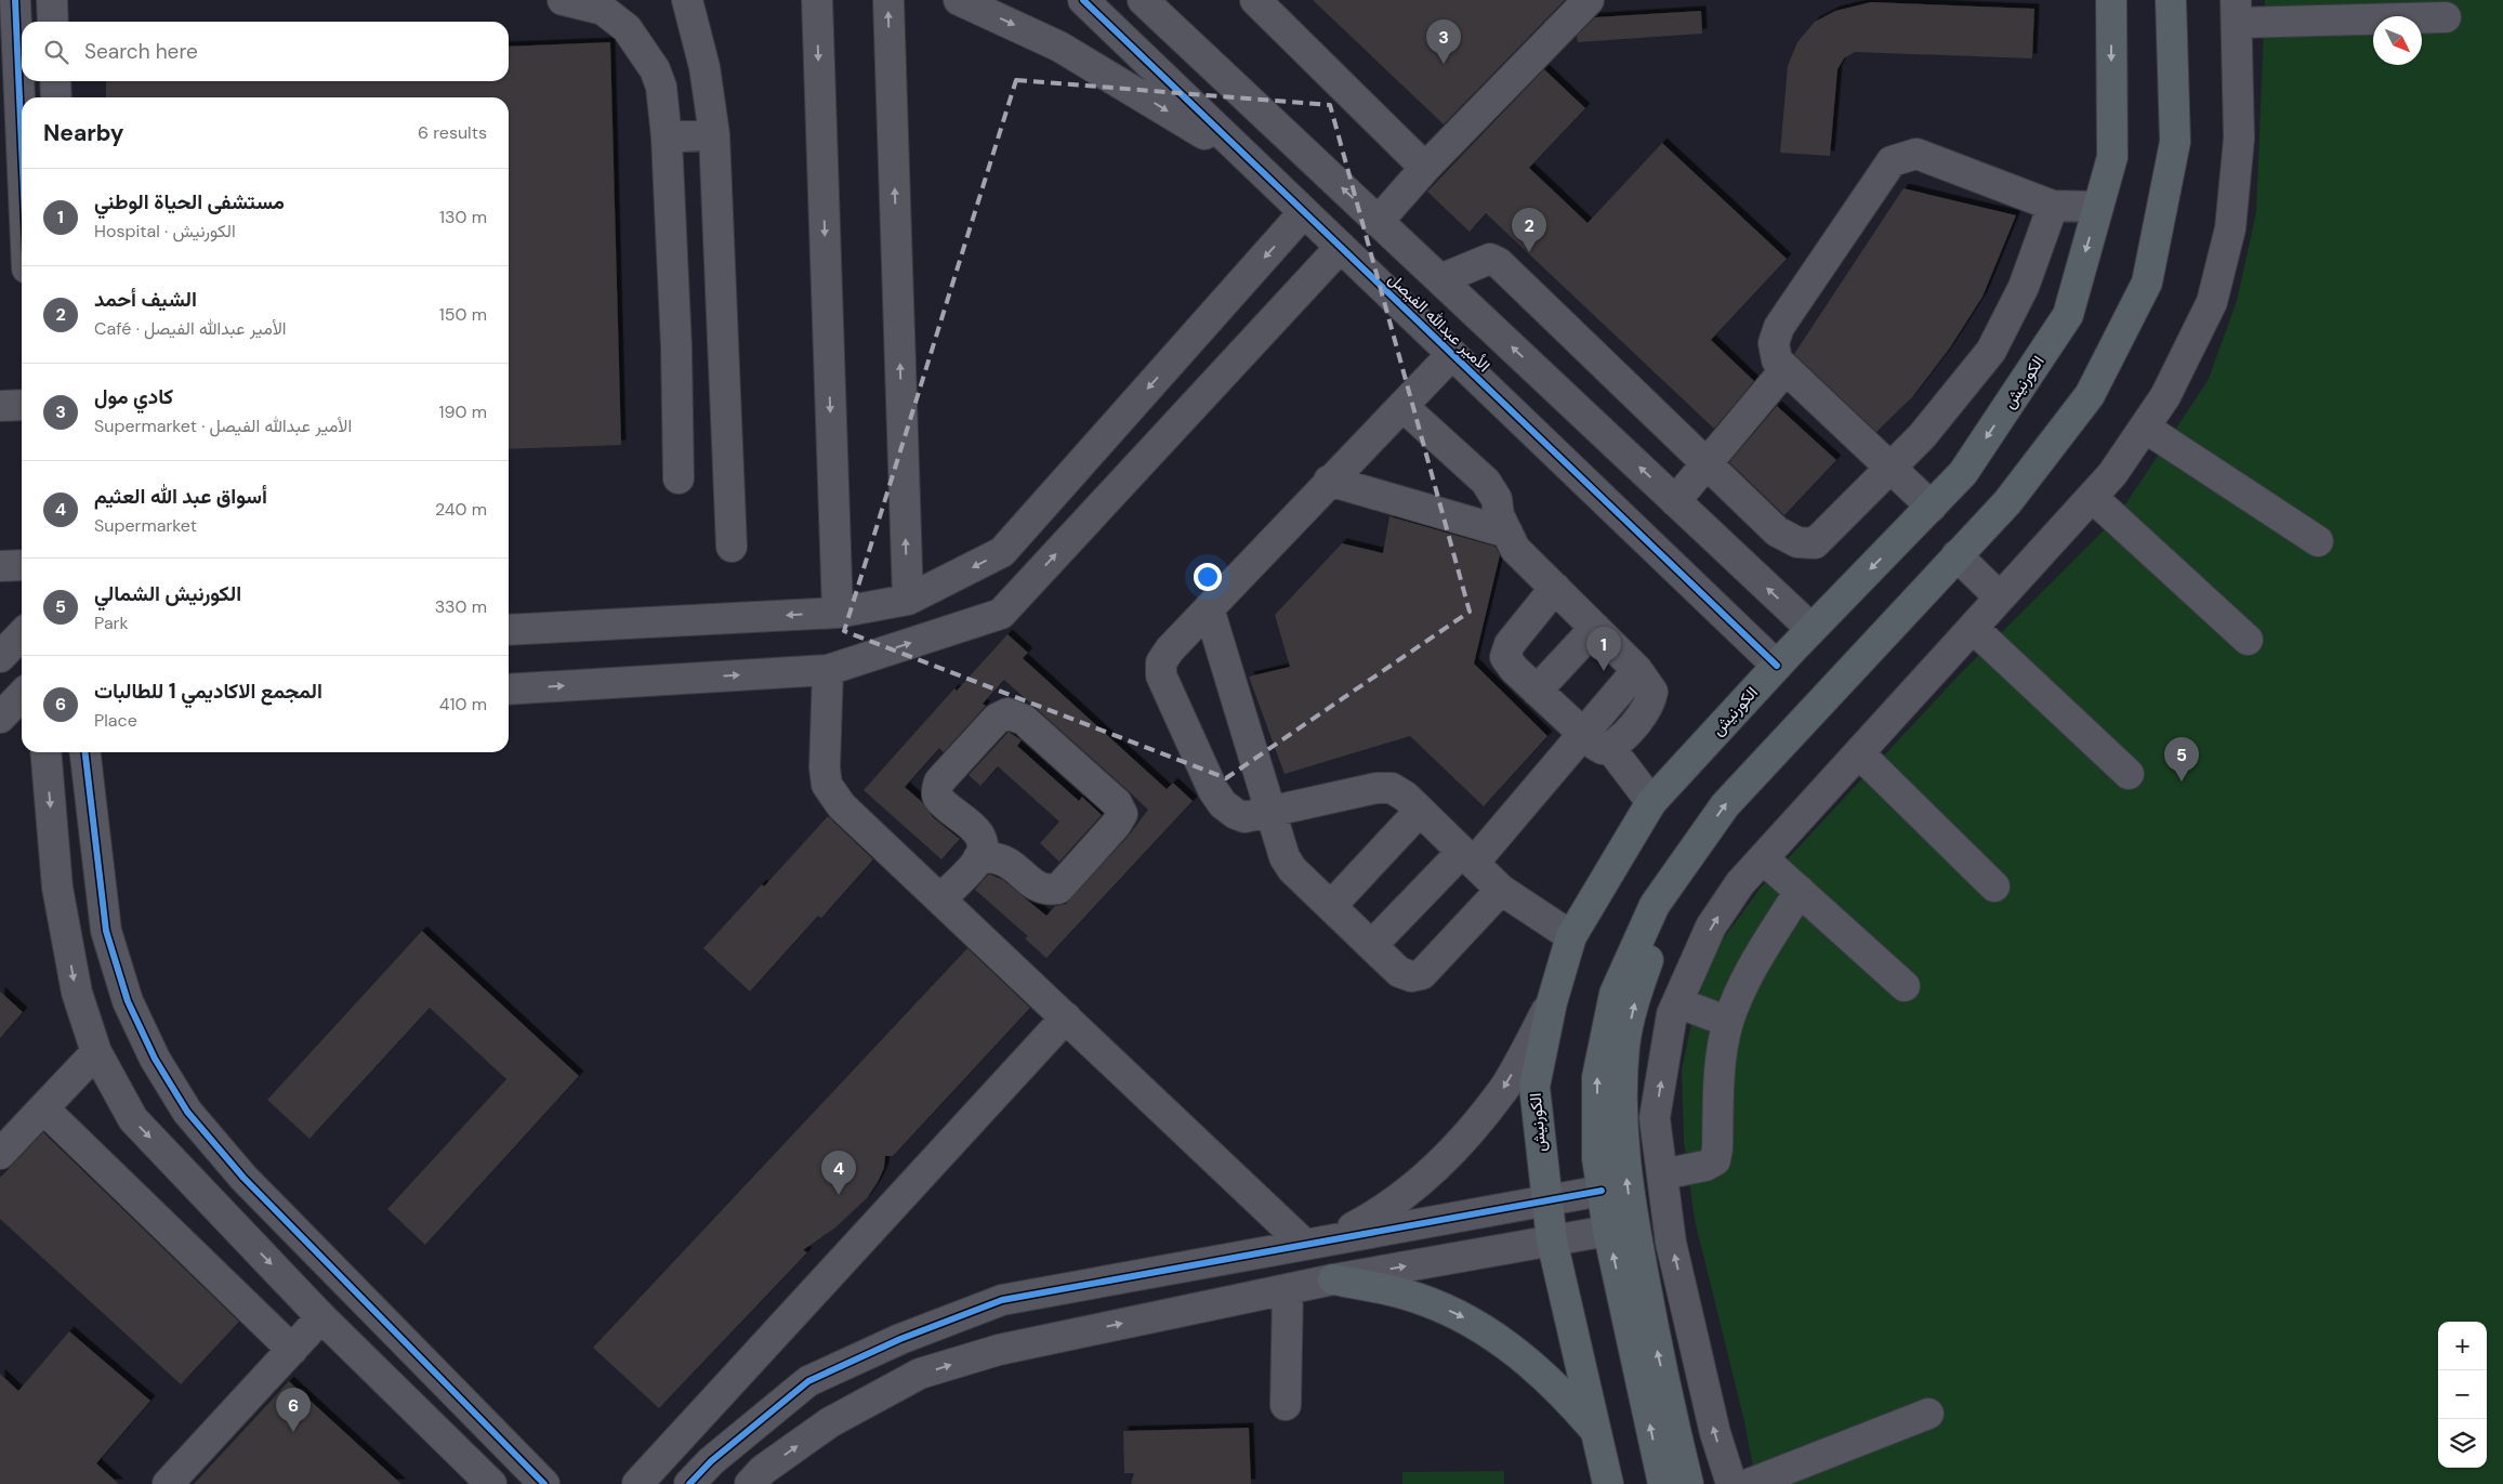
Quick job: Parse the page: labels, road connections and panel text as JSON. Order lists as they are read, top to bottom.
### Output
{
  "streets": {
    "main road": ["الكورنيش"],
    "street": ["الأمير عبدالله الفيصل"]
  },
  "crossings": [
    ["الأمير عبدالله الفيصل", "الكورنيش"]
  ],
  "north": "bottom right",
  "page": {
    "pins": [
      "3",
      "2",
      "1",
      "5",
      "4",
      "6"
    ],
    "search": "Search here",
    "heading": ["Nearby", "6 results"],
    "list": [
      {
        "mark": "1",
        "name": "مستشفى الحياة الوطني",
        "note": "Hospital · الكورنيش",
        "value": "130 m"
      },
      {
        "mark": "2",
        "name": "الشيف أحمد",
        "note": "Café · الأمير عبدالله الفيصل",
        "value": "150 m"
      },
      {
        "mark": "3",
        "name": "كادي مول",
        "note": "Supermarket · الأمير عبدالله الفيصل",
        "value": "190 m"
      },
      {
        "mark": "4",
        "name": "أسواق عبد الله العثيم",
        "note": "Supermarket",
        "value": "240 m"
      },
      {
        "mark": "5",
        "name": "الكورنيش الشمالي",
        "note": "Park",
        "value": "330 m"
      },
      {
        "mark": "6",
        "name": "المجمع الاكاديمي 1 للطالبات",
        "note": "Place",
        "value": "410 m"
      }
    ],
    "map_buttons": ["+", "−"]
  }
}
